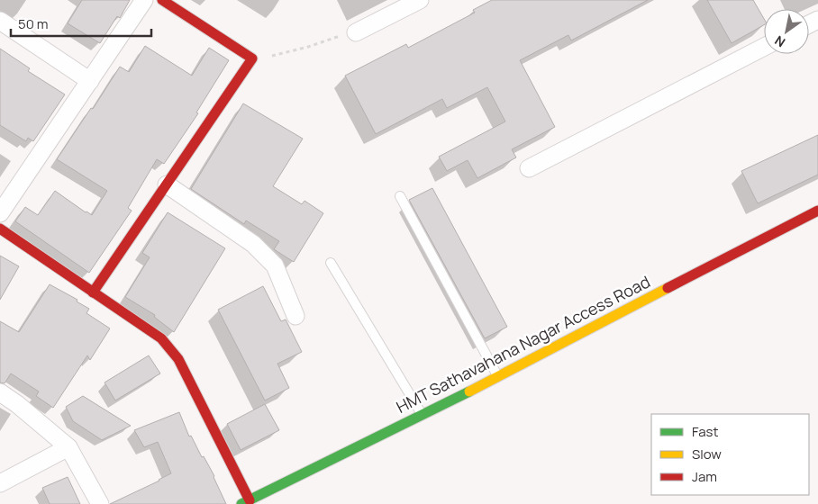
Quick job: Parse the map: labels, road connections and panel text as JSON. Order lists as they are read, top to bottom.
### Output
{
  "streets": {
    "street": ["HMT Sathavahana Nagar Access Road"]
  },
  "legend": ["Fast", "Slow", "Jam"],
  "scale_bar": "50 m",
  "north": "bottom left"
}
